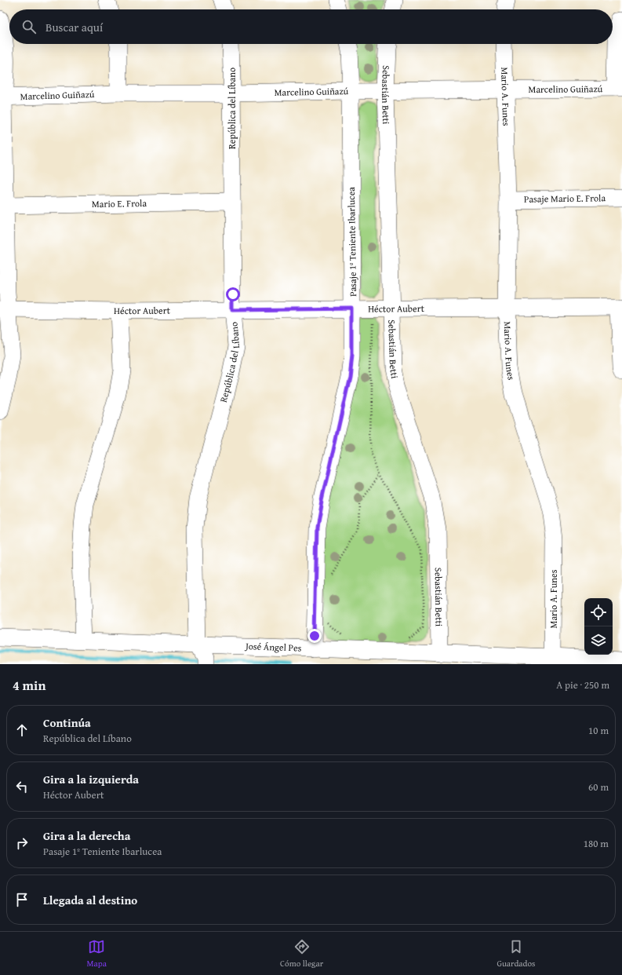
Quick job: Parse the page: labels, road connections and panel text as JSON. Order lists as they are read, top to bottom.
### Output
{
  "streets": {
    "street": [
      "Marcelino Guiñazú",
      "Sebastián Betti",
      "Mario A. Funes",
      "República del Líbano",
      "Pasaje Mario E. Frola",
      "Mario E. Frola",
      "Pasaje 1º Teniente Ibarlucea",
      "Héctor Aubert",
      "José Ángel Pes"
    ]
  },
  "crossings": [
    ["Marcelino Guiñazú", "Sebastián Betti"],
    ["Marcelino Guiñazú", "Mario A. Funes"],
    ["Marcelino Guiñazú", "República del Líbano"],
    ["Marcelino Guiñazú", "Pasaje 1º Teniente Ibarlucea"],
    ["Sebastián Betti", "Héctor Aubert"],
    ["Sebastián Betti", "José Ángel Pes"],
    ["Mario A. Funes", "Pasaje Mario E. Frola"],
    ["Mario A. Funes", "Héctor Aubert"],
    ["Mario A. Funes", "José Ángel Pes"],
    ["República del Líbano", "Mario E. Frola"],
    ["República del Líbano", "Héctor Aubert"],
    ["República del Líbano", "José Ángel Pes"],
    ["Pasaje 1º Teniente Ibarlucea", "Héctor Aubert"],
    ["Pasaje 1º Teniente Ibarlucea", "José Ángel Pes"]
  ],
  "page": {
    "search": "Buscar aquí",
    "heading": ["4 min", "A pie · 250 m"],
    "list": [
      ["Continúa", "República del Líbano", "10 m"],
      ["Gira a la izquierda", "Héctor Aubert", "60 m"],
      ["Gira a la derecha", "Pasaje 1º Teniente Ibarlucea", "180 m"],
      "Llegada al destino"
    ],
    "nav": ["Mapa", "Cómo llegar", "Guardados"]
  }
}
